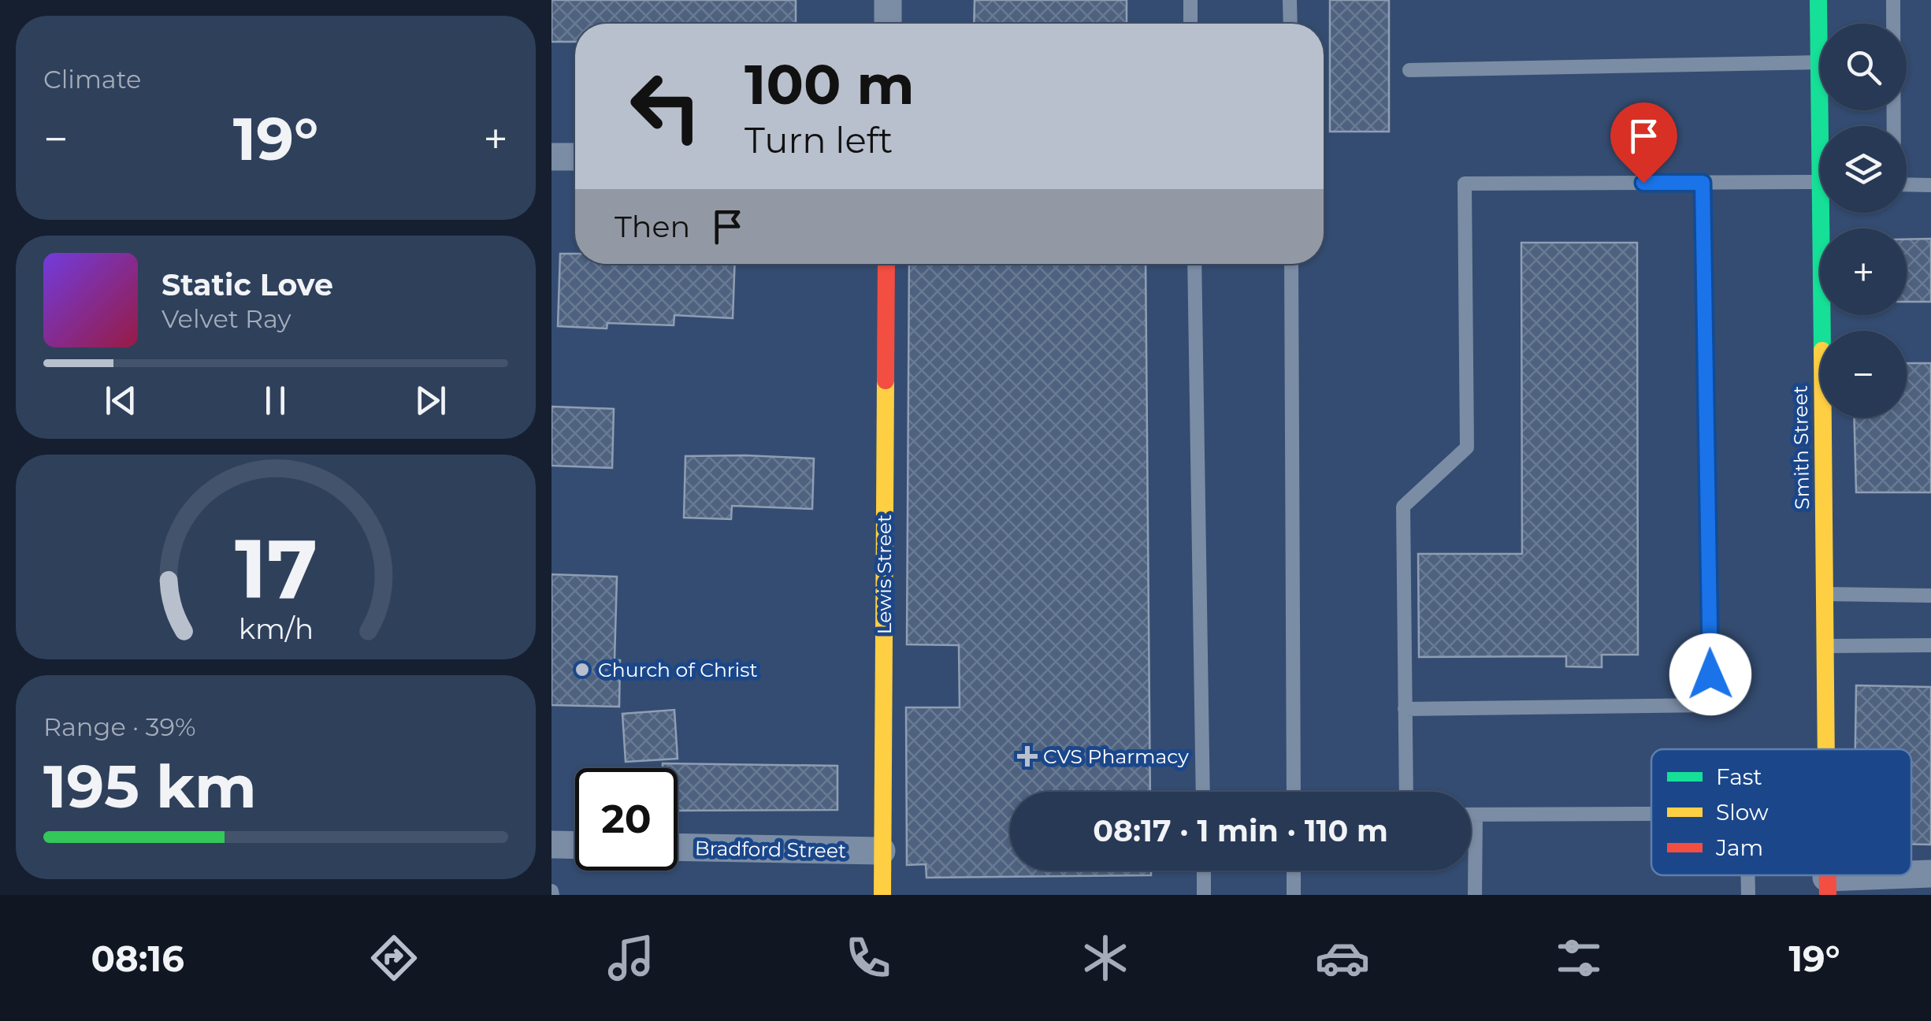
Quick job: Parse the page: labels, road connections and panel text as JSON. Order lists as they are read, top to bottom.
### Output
{
  "streets": {
    "street": ["Smith Street", "Lewis Street", "Bradford Street"]
  },
  "crossings": [
    ["Lewis Street", "Bradford Street"]
  ],
  "places": {
    "other": ["Church of Christ"],
    "health": ["CVS Pharmacy"]
  },
  "legend": ["Fast", "Slow", "Jam"],
  "page": {
    "tile": [
      "Climate",
      ["Range · 39%", "195 km"]
    ],
    "map_buttons": ["+", "−"],
    "turn": ["100 m", "Turn left"],
    "heat": ["−", "19°", "+"],
    "then": "Then",
    "song": ["Static Love", "Velvet Ray"],
    "limit": "20",
    "trip": "08:17 · 1 min · 110 m",
    "tabs": ["08:16", "19°"],
    "gauge": ["17", "km/h"]
  }
}
